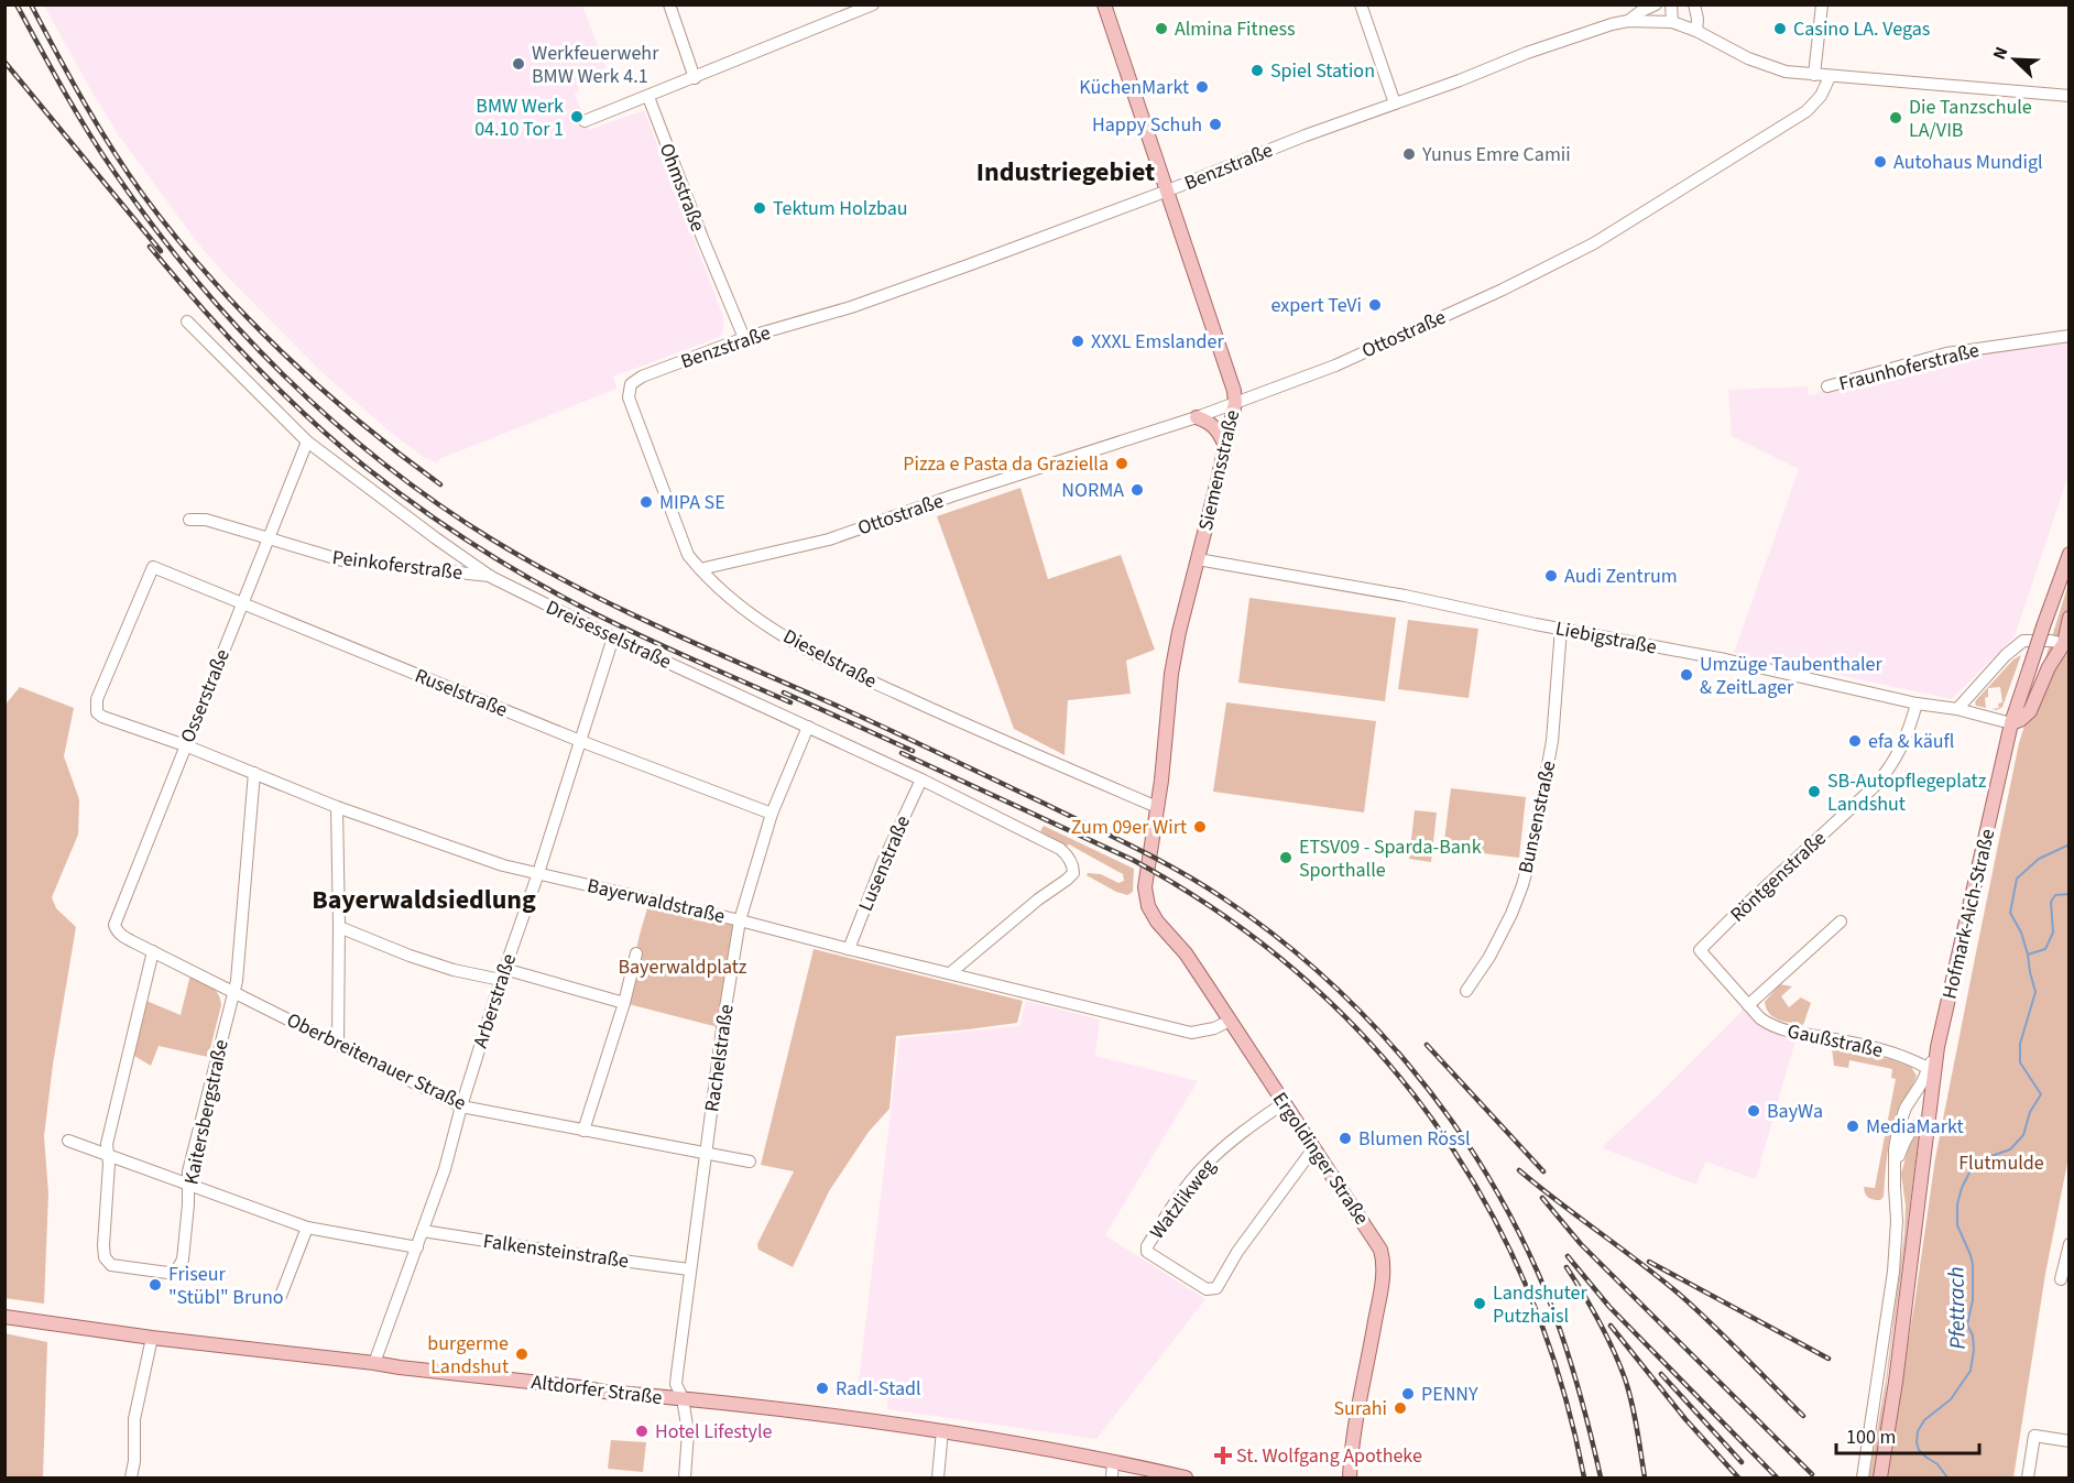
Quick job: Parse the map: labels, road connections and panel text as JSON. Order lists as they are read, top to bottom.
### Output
{
  "streets": {
    "main road": [
      "Siemensstraße",
      "Hofmark-Aich-Straße",
      "Ergoldinger Straße",
      "Altdorfer Straße"
    ],
    "street": [
      "Benzstraße",
      "Ohmstraße",
      "Ottostraße",
      "Fraunhoferstraße",
      "Peinkoferstraße",
      "Dreisesselstraße",
      "Liebigstraße",
      "Dieselstraße",
      "Ruselstraße",
      "Osserstraße",
      "Bunsenstraße",
      "Lusenstraße",
      "Röntgenstraße",
      "Bayerwaldstraße",
      "Arberstraße",
      "Gaußstraße",
      "Rachelstraße",
      "Oberbreitenauer Straße",
      "Kaitersbergstraße",
      "Watzlikweg",
      "Falkensteinstraße"
    ]
  },
  "crossings": [
    ["Benzstraße", "Ohmstraße"],
    ["Benzstraße", "Ottostraße"],
    ["Benzstraße", "Siemensstraße"],
    ["Benzstraße", "Dieselstraße"],
    ["Ottostraße", "Siemensstraße"],
    ["Ottostraße", "Dieselstraße"],
    ["Siemensstraße", "Liebigstraße"],
    ["Siemensstraße", "Dieselstraße"],
    ["Siemensstraße", "Ergoldinger Straße"],
    ["Peinkoferstraße", "Dreisesselstraße"],
    ["Peinkoferstraße", "Osserstraße"],
    ["Dreisesselstraße", "Osserstraße"],
    ["Dreisesselstraße", "Lusenstraße"],
    ["Dreisesselstraße", "Bayerwaldstraße"],
    ["Dreisesselstraße", "Arberstraße"],
    ["Dreisesselstraße", "Rachelstraße"],
    ["Liebigstraße", "Bunsenstraße"],
    ["Liebigstraße", "Röntgenstraße"],
    ["Liebigstraße", "Hofmark-Aich-Straße"],
    ["Ruselstraße", "Osserstraße"],
    ["Ruselstraße", "Bayerwaldstraße"],
    ["Ruselstraße", "Arberstraße"],
    ["Ruselstraße", "Rachelstraße"],
    ["Osserstraße", "Bayerwaldstraße"],
    ["Osserstraße", "Oberbreitenauer Straße"],
    ["Lusenstraße", "Bayerwaldstraße"],
    ["Röntgenstraße", "Gaußstraße"],
    ["Bayerwaldstraße", "Arberstraße"],
    ["Bayerwaldstraße", "Rachelstraße"],
    ["Bayerwaldstraße", "Kaitersbergstraße"],
    ["Bayerwaldstraße", "Ergoldinger Straße"],
    ["Hofmark-Aich-Straße", "Gaußstraße"],
    ["Arberstraße", "Oberbreitenauer Straße"],
    ["Arberstraße", "Falkensteinstraße"],
    ["Arberstraße", "Altdorfer Straße"],
    ["Rachelstraße", "Oberbreitenauer Straße"],
    ["Rachelstraße", "Falkensteinstraße"],
    ["Rachelstraße", "Altdorfer Straße"],
    ["Oberbreitenauer Straße", "Kaitersbergstraße"],
    ["Ergoldinger Straße", "Watzlikweg"]
  ],
  "districts": ["Industriegebiet", "Bayerwaldsiedlung"],
  "water": ["Pfettrach"],
  "parks": ["Bayerwaldplatz", "Flutmulde"],
  "places": {
    "other": [
      "Almina Fitness",
      "Casino LA. Vegas",
      "Werkfeuerwehr BMW Werk 4.1",
      "Spiel Station",
      "KüchenMarkt",
      "BMW Werk 04.10 Tor 1",
      "Die Tanzschule LA/VIB",
      "Happy Schuh",
      "Yunus Emre Camii",
      "Autohaus Mundigl",
      "Tektum Holzbau",
      "expert TeVi",
      "XXXL Emslander",
      "Pizza e Pasta da Graziella",
      "NORMA",
      "MIPA SE",
      "Audi Zentrum",
      "Umzüge Taubenthaler & ZeitLager",
      "efa & käufl",
      "SB-Autopflegeplatz Landshut",
      "Zum 09er Wirt",
      "ETSV09 - Sparda-Bank Sporthalle",
      "BayWa",
      "MediaMarkt",
      "Blumen Rössl",
      "Friseur \"Stübl\" Bruno",
      "Landshuter Putzhaisl",
      "burgerme Landshut",
      "Radl-Stadl",
      "PENNY",
      "Surahi",
      "Hotel Lifestyle"
    ],
    "health": ["St. Wolfgang Apotheke"]
  },
  "scale_bar": "100 m",
  "north": "top left"
}
